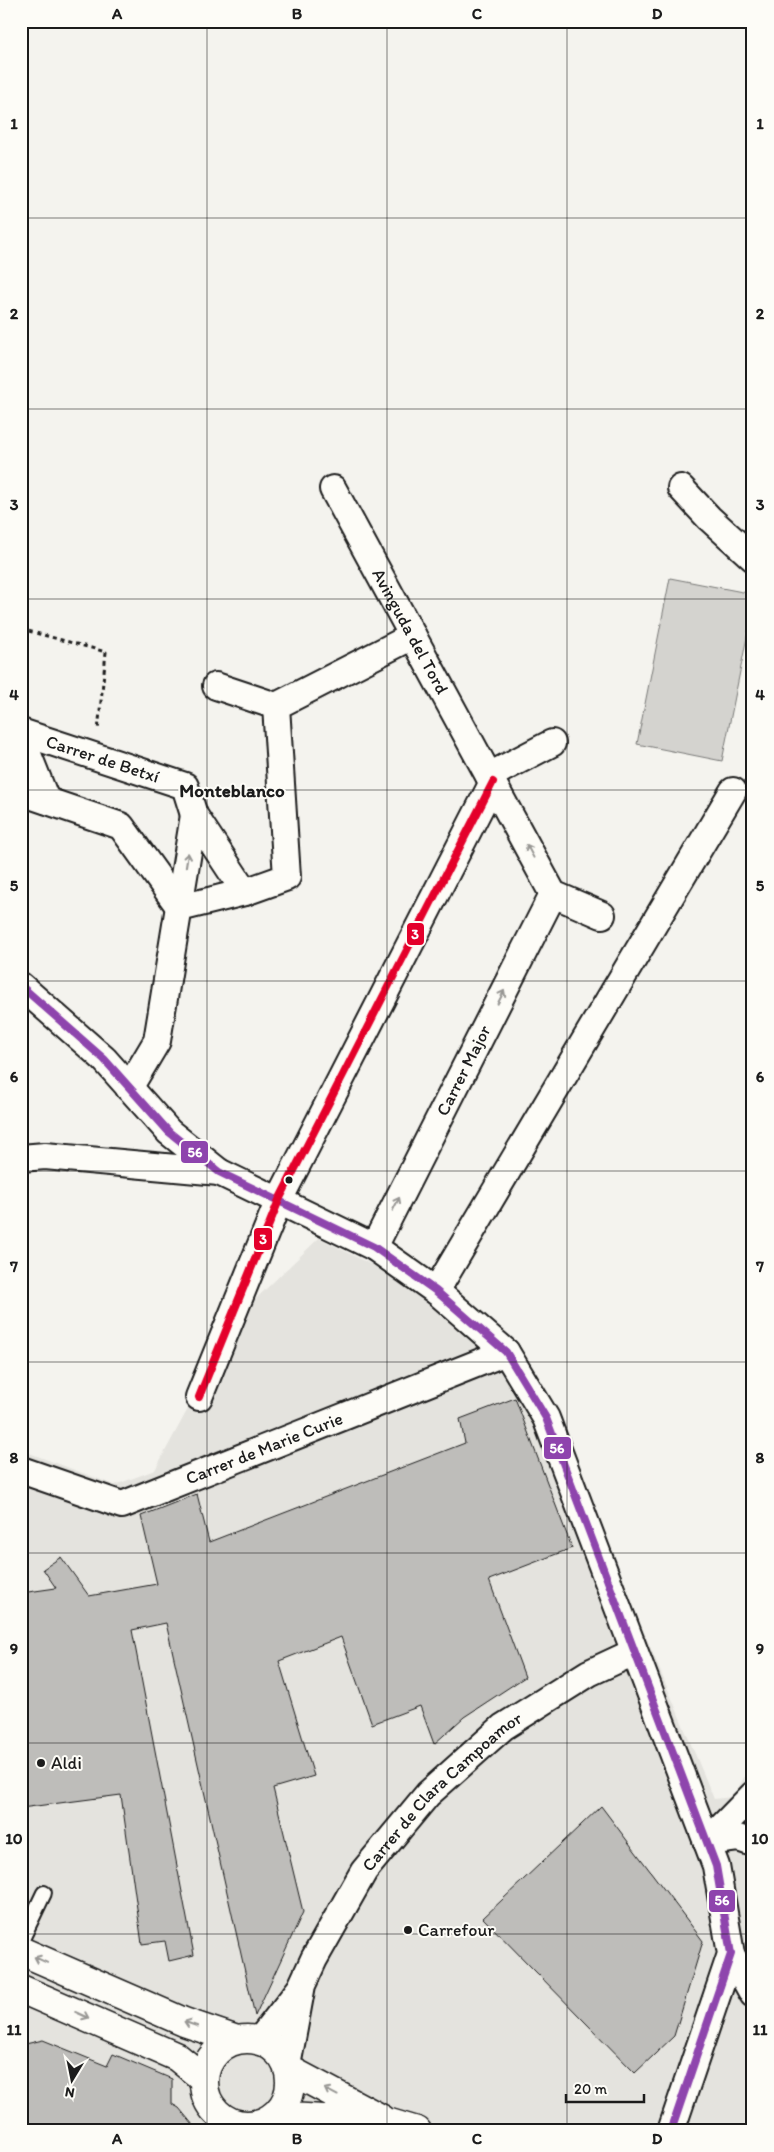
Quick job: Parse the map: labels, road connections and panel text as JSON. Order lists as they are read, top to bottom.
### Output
{
  "streets": {
    "street": [
      "Avinguda del Tord",
      "Carrer de Betxí",
      "Carrer Major",
      "Carrer de Marie Curie",
      "Carrer de Clara Campoamor"
    ]
  },
  "districts": ["Monteblanco"],
  "places": ["Aldi", "Carrefour"],
  "lines": ["transit line 3", "transit line 56"],
  "scale_bar": "20 m",
  "north": "bottom",
  "grid": {
    "columns": [
      "A",
      "B",
      "C",
      "D"
    ],
    "rows": [
      "1",
      "2",
      "3",
      "4",
      "5",
      "6",
      "7",
      "8",
      "9",
      "10",
      "11"
    ]
  }
}
